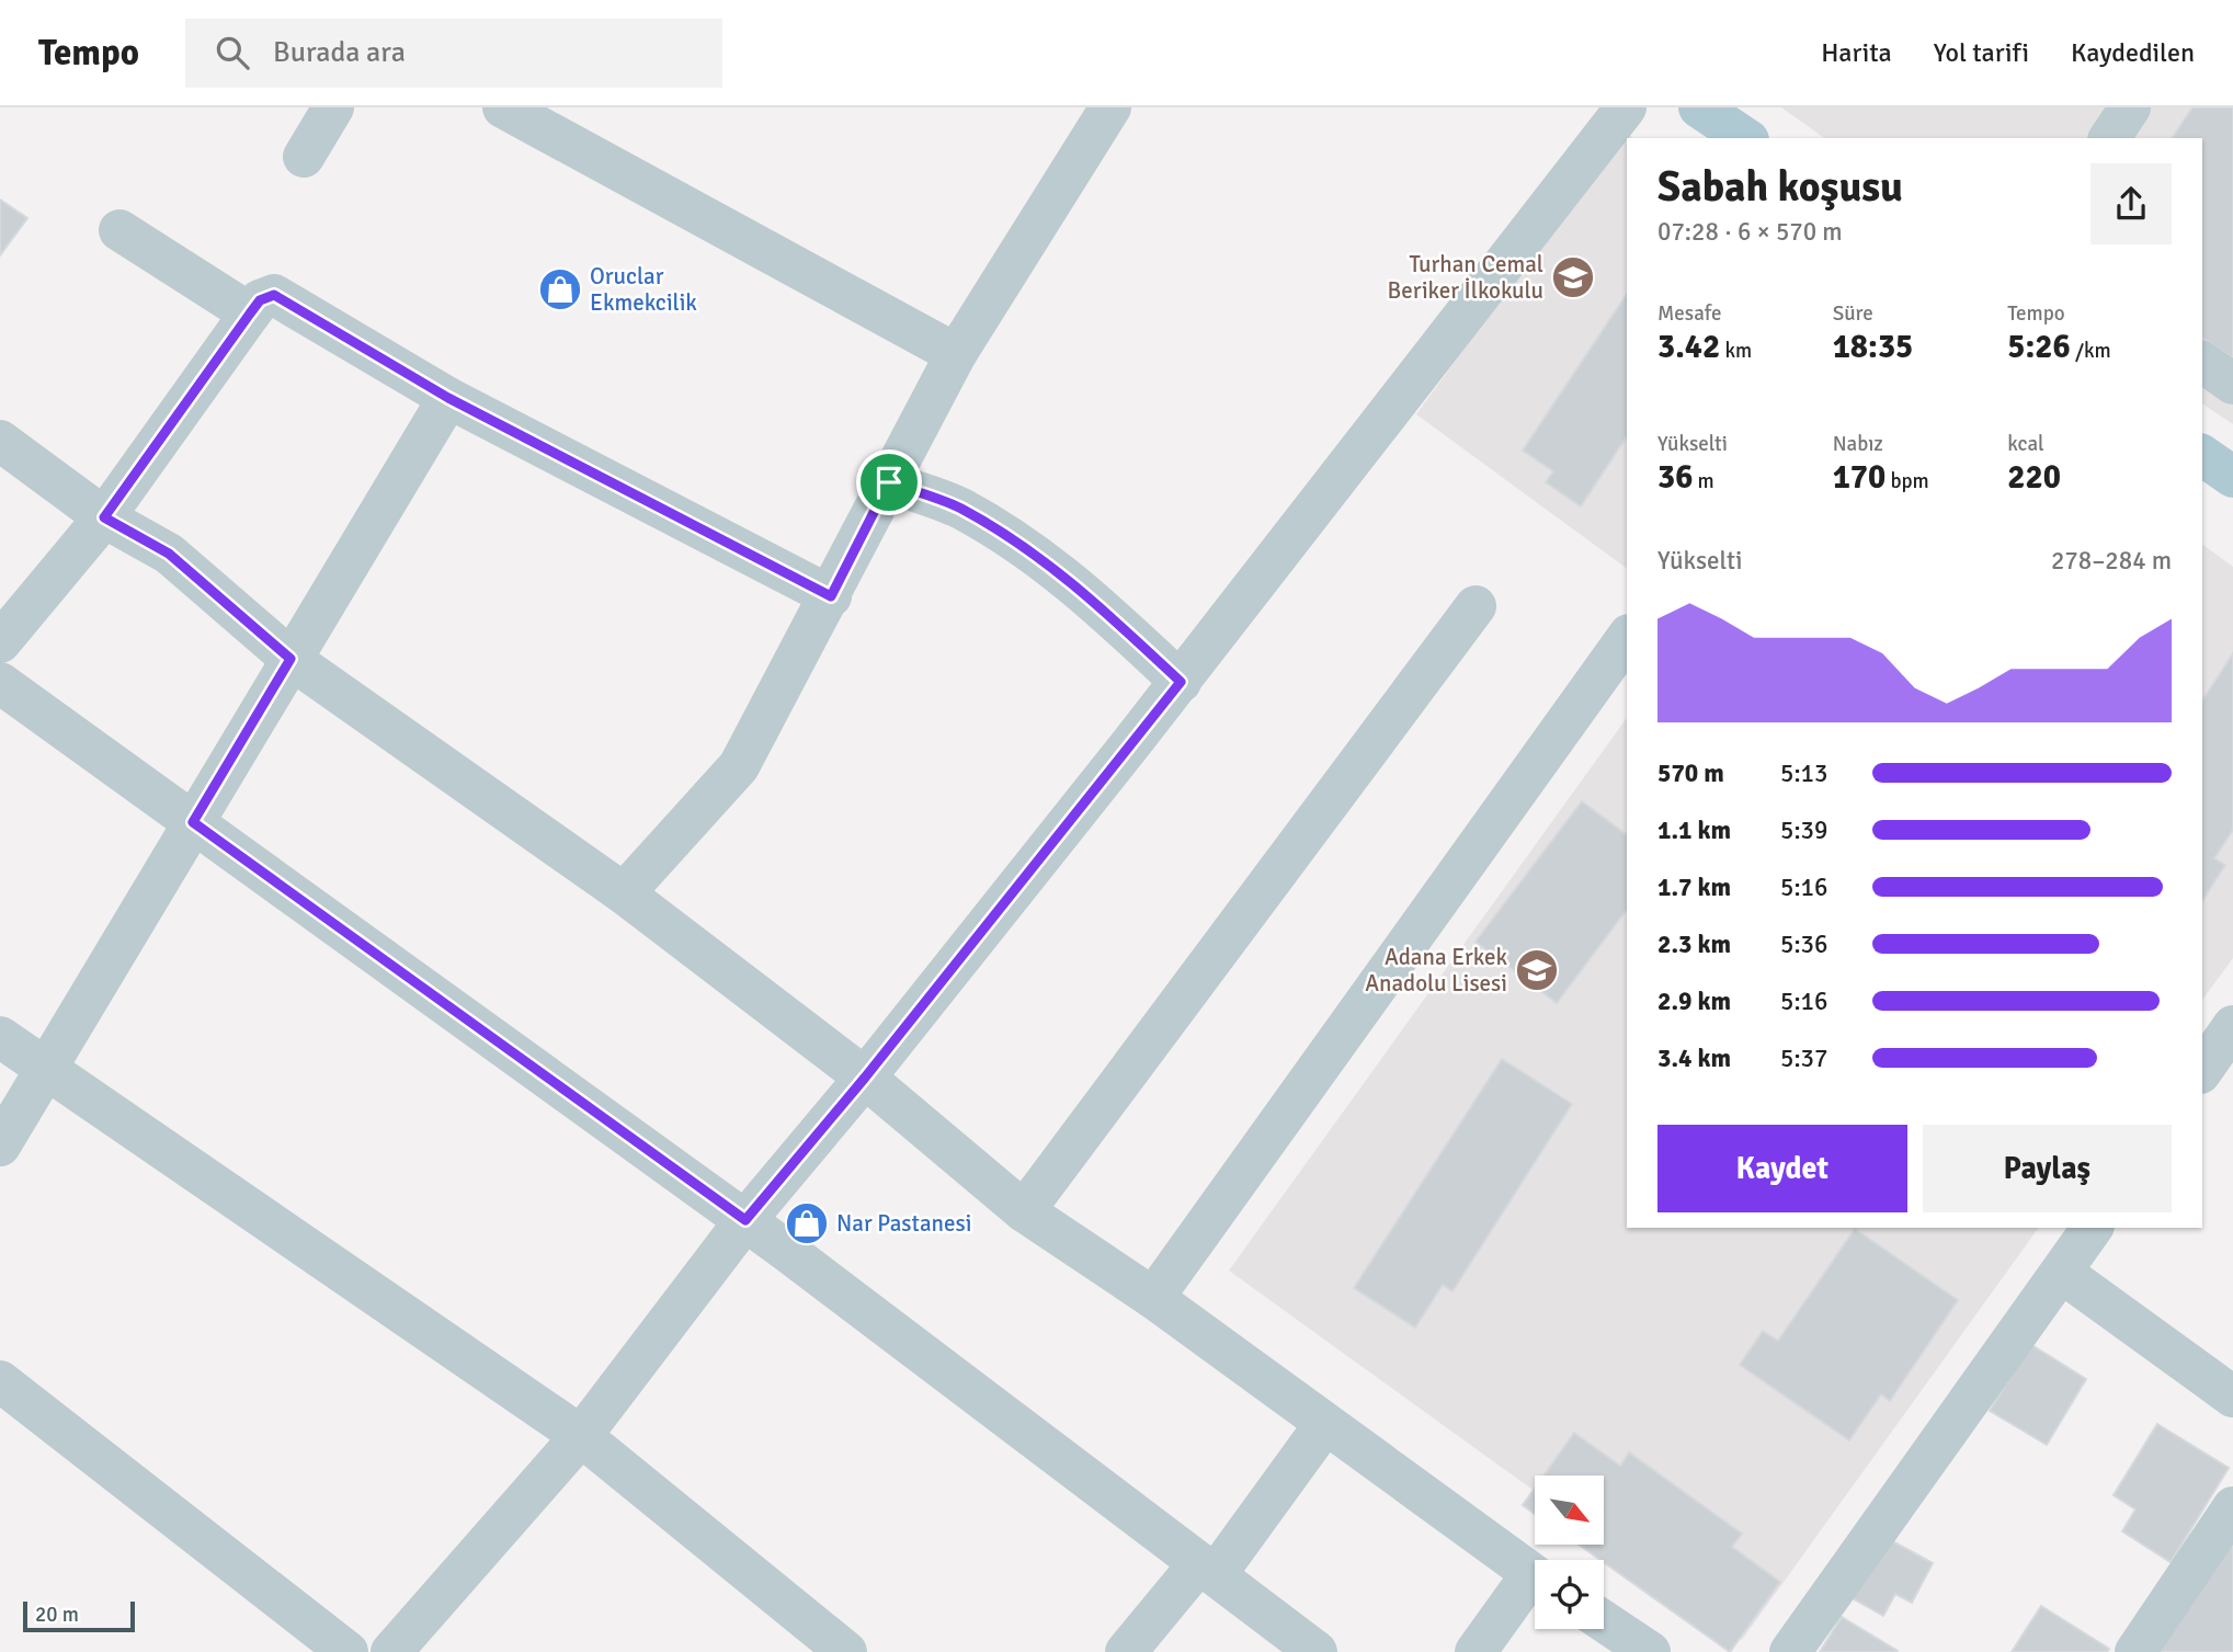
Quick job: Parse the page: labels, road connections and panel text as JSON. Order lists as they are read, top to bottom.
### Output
{
  "places": {
    "school or university": ["Turhan Cemal Beriker İlkokulu", "Adana Erkek Anadolu Lisesi"],
    "shop": ["Oruclar Ekmekcilik", "Nar Pastanesi"]
  },
  "scale_bar": "20 m",
  "north": "bottom right",
  "page": {
    "header": "Tempo",
    "search": "Burada ara",
    "nav": ["Harita", "Yol tarifi", "Kaydedilen"],
    "heading": ["Sabah koşusu", "07:28 · 6 × 570 m"],
    "stats": [
      ["Mesafe", "3.42 km"],
      ["Süre", "18:35"],
      ["Tempo", "5:26 /km"],
      ["Yükselti", "36 m"],
      ["Nabız", "170 bpm"],
      ["kcal", "220"]
    ],
    "chart": ["Yükselti", "278–284 m"],
    "list": [
      {
        "name": "570 m",
        "note": "5:13"
      },
      {
        "name": "1.1 km",
        "note": "5:39"
      },
      {
        "name": "1.7 km",
        "note": "5:16"
      },
      {
        "name": "2.3 km",
        "note": "5:36"
      },
      {
        "name": "2.9 km",
        "note": "5:16"
      },
      {
        "name": "3.4 km",
        "note": "5:37"
      }
    ],
    "buttons": ["Kaydet", "Paylaş"],
    "scale": "20 m"
  }
}
